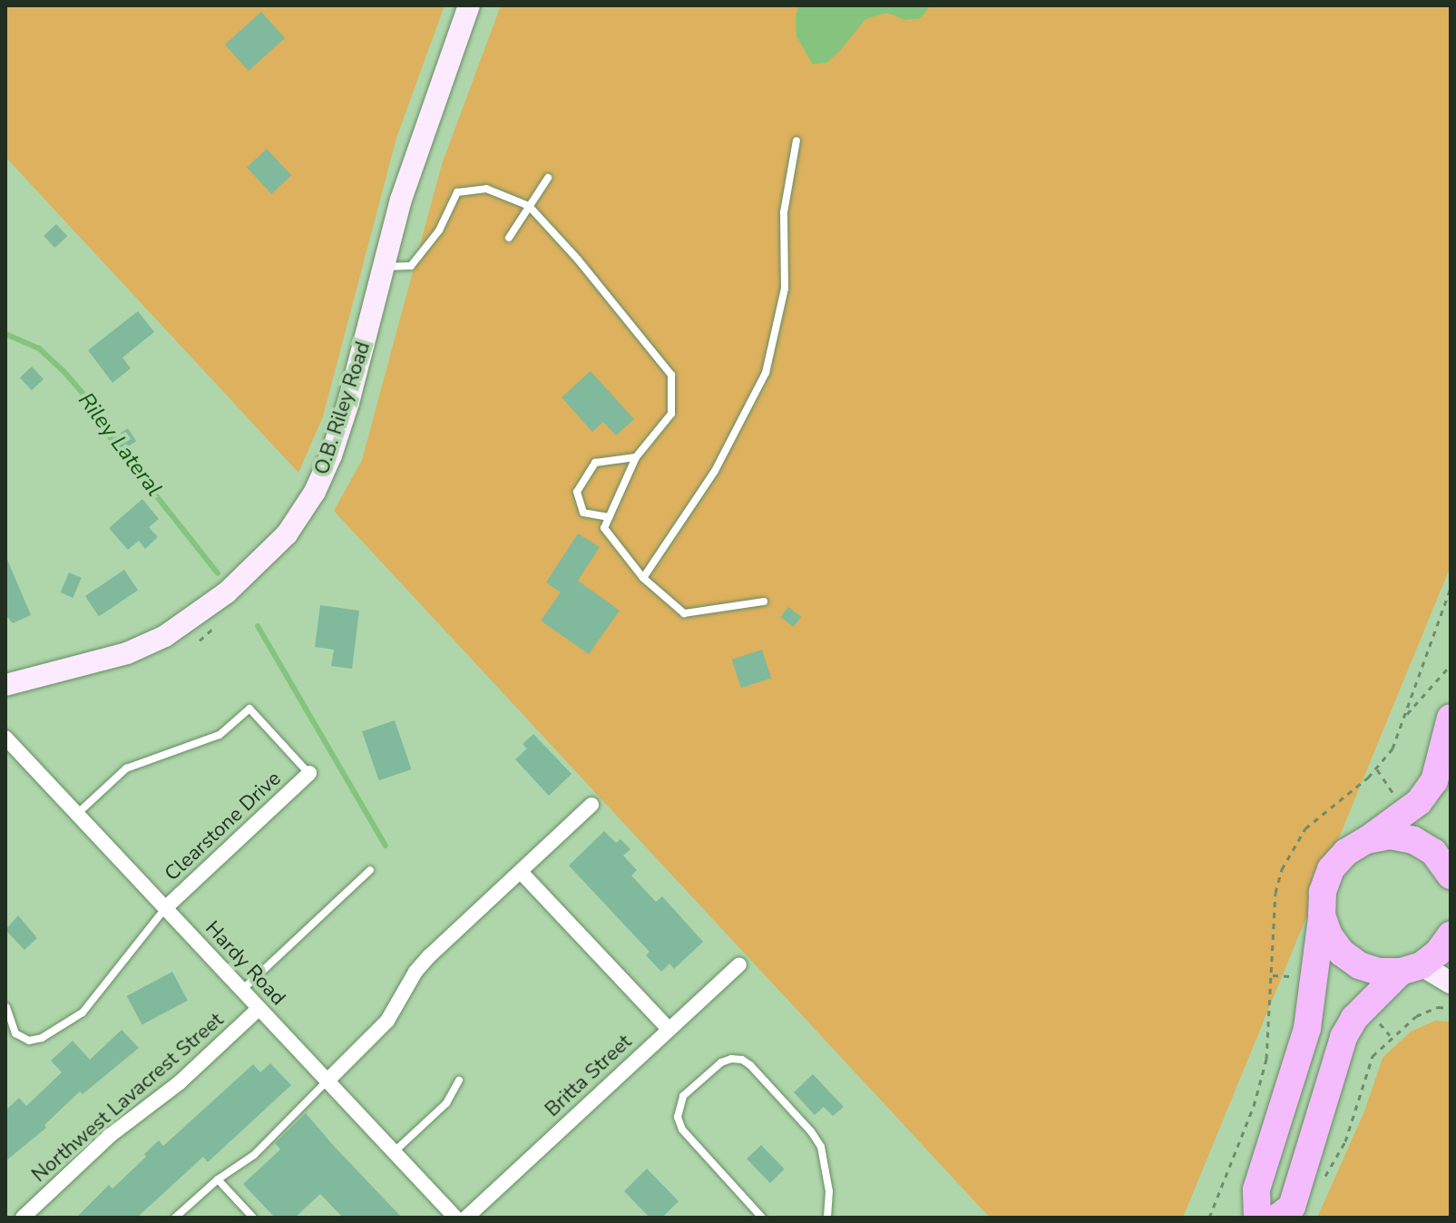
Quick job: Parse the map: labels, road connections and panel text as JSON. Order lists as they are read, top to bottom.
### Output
{
  "streets": {
    "street": [
      "O.B. Riley Road",
      "Clearstone Drive",
      "Hardy Road",
      "Britta Street",
      "Northwest Lavacrest Street"
    ]
  },
  "crossings": [
    ["Clearstone Drive", "Hardy Road"],
    ["Hardy Road", "Northwest Lavacrest Street"]
  ],
  "water": ["Riley Lateral"]
}
